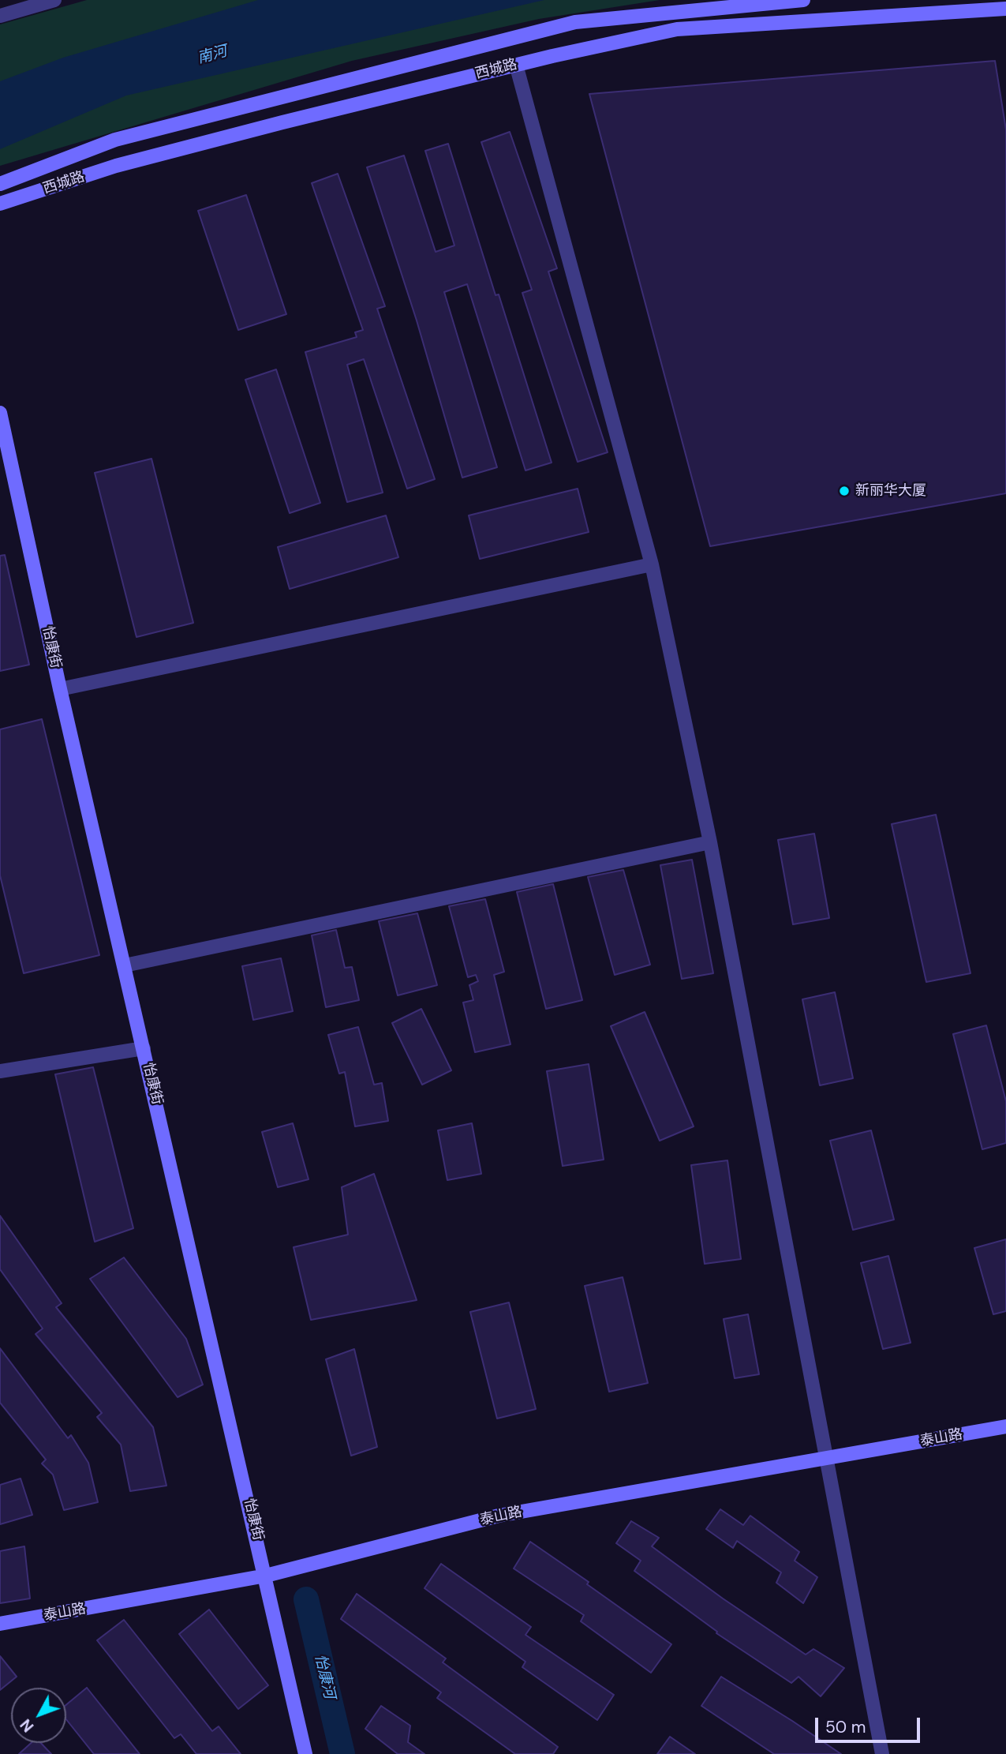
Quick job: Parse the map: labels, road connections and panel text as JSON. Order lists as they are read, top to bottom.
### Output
{
  "streets": {
    "main road": ["西城路", "怡康街", "泰山路"]
  },
  "crossings": [
    ["怡康街", "泰山路"]
  ],
  "water": ["南河", "怡康河"],
  "places": ["新丽华大厦"],
  "scale_bar": "50 m",
  "north": "bottom left"
}
